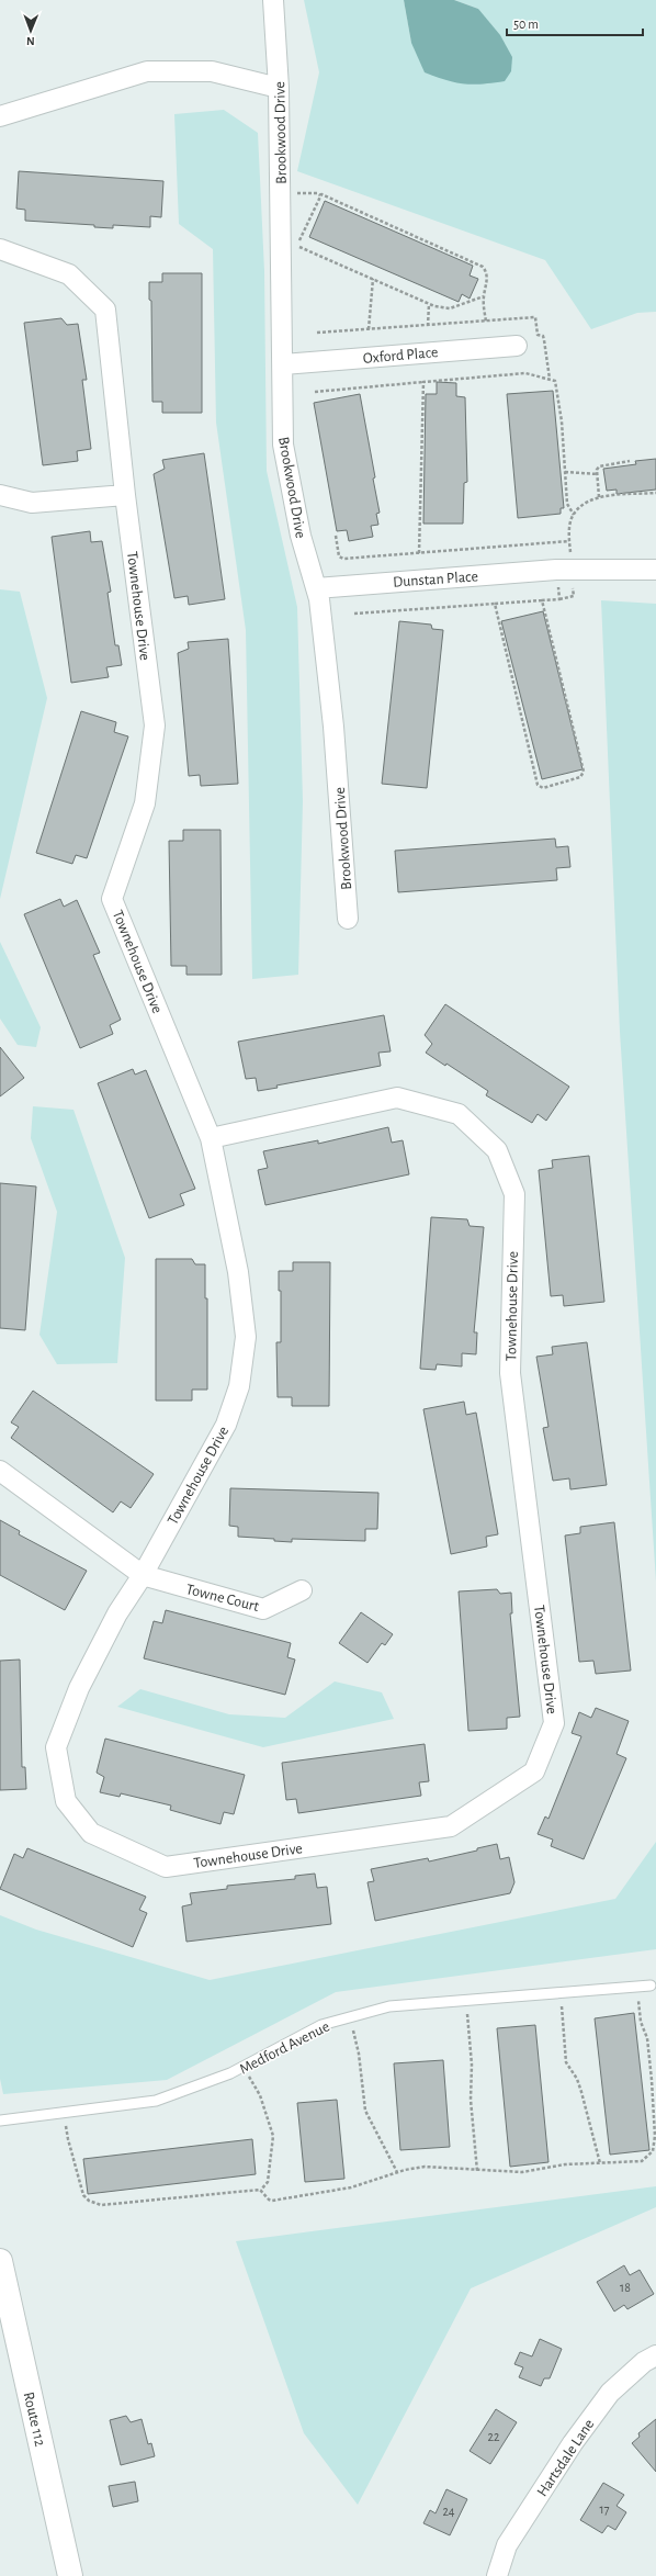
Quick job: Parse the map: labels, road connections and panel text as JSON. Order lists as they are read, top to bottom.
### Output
{
  "streets": {
    "main road": ["Route 112"],
    "street": [
      "Brookwood Drive",
      "Oxford Place",
      "Dunstan Place",
      "Townehouse Drive",
      "Towne Court",
      "Hartsdale Lane"
    ],
    "lane": ["Medford Avenue"]
  },
  "crossings": [
    ["Brookwood Drive", "Oxford Place"],
    ["Brookwood Drive", "Dunstan Place"],
    ["Townehouse Drive", "Towne Court"]
  ],
  "house_numbers": [
    "18",
    "22",
    "17",
    "24"
  ],
  "scale_bar": "50 m",
  "north": "bottom"
}
